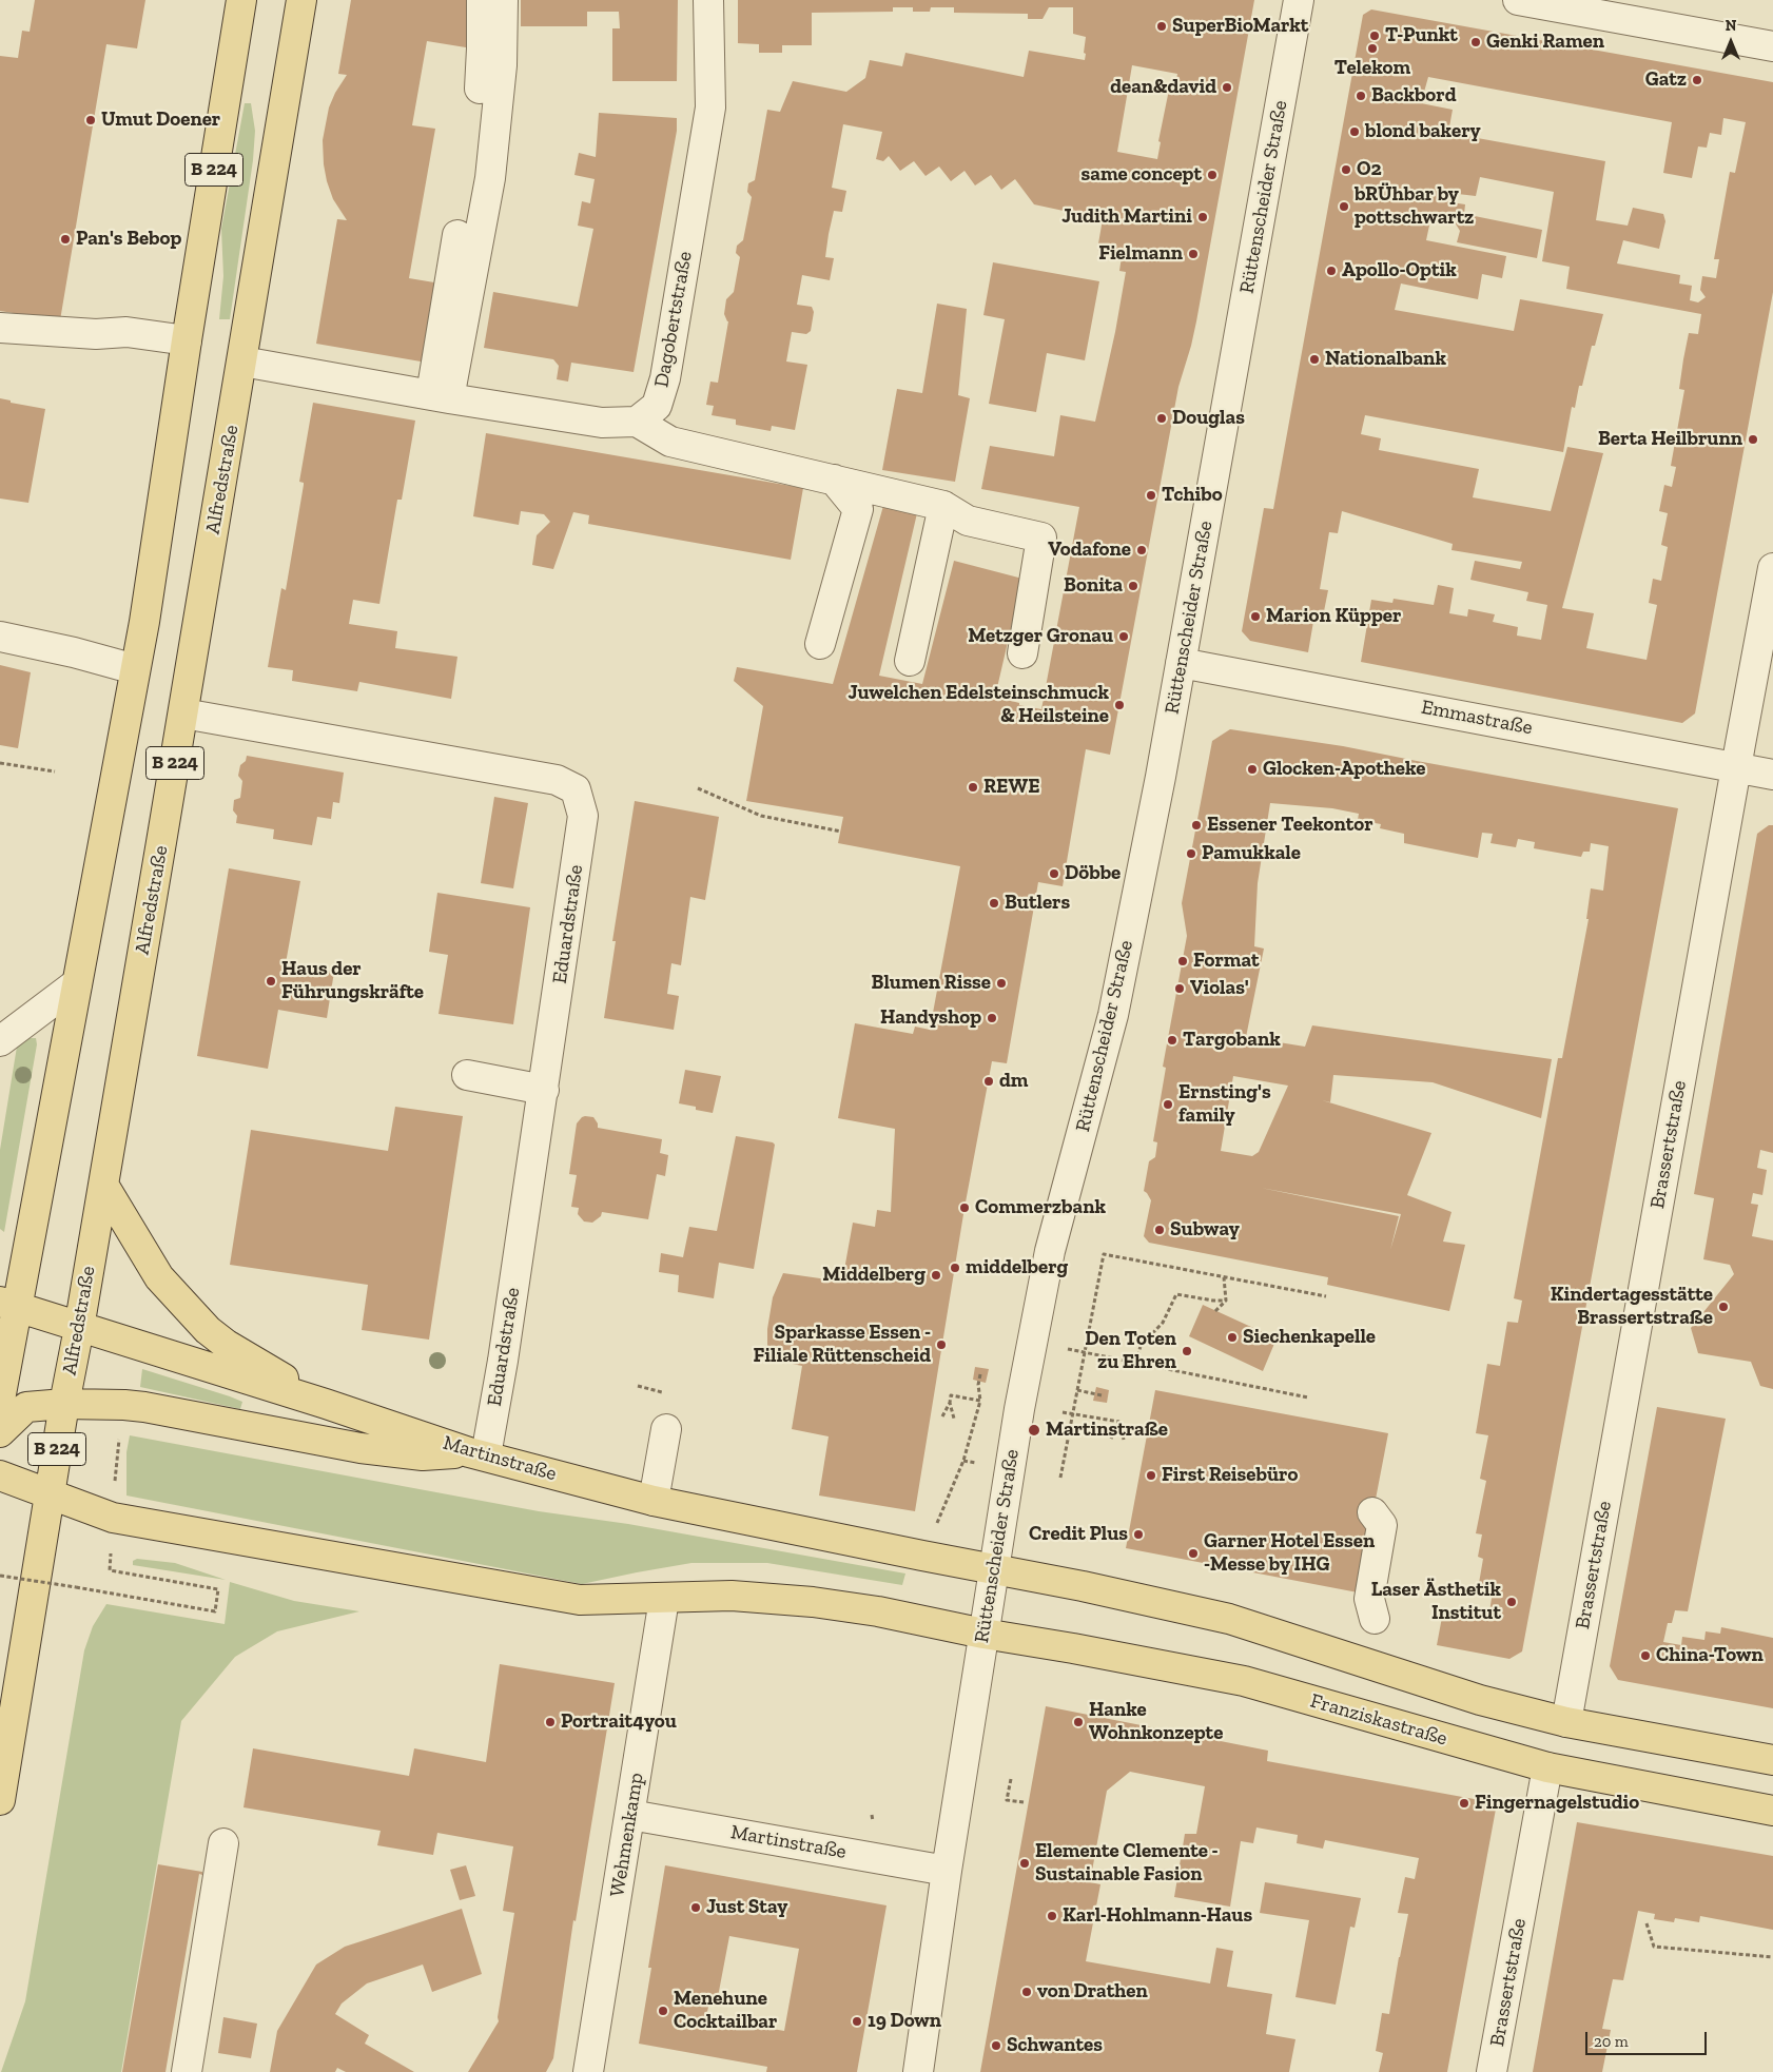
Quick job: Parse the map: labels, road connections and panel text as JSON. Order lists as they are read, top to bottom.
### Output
{
  "streets": {
    "main road": [
      "B 224",
      "Alfredstraße",
      "Martinstraße",
      "Franziskastraße"
    ],
    "street": [
      "Rüttenscheider Straße",
      "Dagobertstraße",
      "Emmastraße",
      "Eduardstraße",
      "Brassertstraße",
      "Wehmenkamp"
    ]
  },
  "crossings": [
    ["B 224", "Martinstraße"],
    ["Rüttenscheider Straße", "Emmastraße"],
    ["Rüttenscheider Straße", "Martinstraße"],
    ["Rüttenscheider Straße", "Franziskastraße"],
    ["Alfredstraße", "Eduardstraße"],
    ["Alfredstraße", "Martinstraße"],
    ["Emmastraße", "Brassertstraße"],
    ["Eduardstraße", "Martinstraße"],
    ["Brassertstraße", "Franziskastraße"],
    ["Martinstraße", "Wehmenkamp"]
  ],
  "places": [
    "SuperBioMarkt",
    "T-Punkt",
    "Genki Ramen",
    "Telekom",
    "Gatz",
    "dean&david",
    "Backbord",
    "Umut Doener",
    "blond bakery",
    "O2",
    "same concept",
    "bRÜhbar by pottschwartz",
    "Judith Martini",
    "Pan's Bebop",
    "Fielmann",
    "Apollo-Optik",
    "Nationalbank",
    "Douglas",
    "Berta Heilbrunn",
    "Tchibo",
    "Vodafone",
    "Bonita",
    "Marion Küpper",
    "Metzger Gronau",
    "Juwelchen Edelsteinschmuck & Heilsteine",
    "Glocken-Apotheke",
    "REWE",
    "Essener Teekontor",
    "Pamukkale",
    "Döbbe",
    "Butlers",
    "Format",
    "Haus der Führungskräfte",
    "Blumen Risse",
    "Violas'",
    "Handyshop",
    "Targobank",
    "dm",
    "Ernsting's family",
    "Commerzbank",
    "Subway",
    "middelberg",
    "Middelberg",
    "Kindertagesstätte Brassertstraße",
    "Siechenkapelle",
    "Sparkasse Essen - Filiale Rüttenscheid",
    "Den Toten zu Ehren",
    "Martinstraße",
    "First Reisebüro",
    "Credit Plus",
    "Garner Hotel Essen -Messe by IHG",
    "Laser Ästhetik Institut",
    "China-Town",
    "Portrait4you",
    "Hanke Wohnkonzepte",
    "Fingernagelstudio",
    "Elemente Clemente - Sustainable Fasion",
    "Just Stay",
    "Karl-Hohlmann-Haus",
    "von Drathen",
    "Menehune Cocktailbar",
    "19 Down",
    "Schwantes"
  ],
  "scale_bar": "20 m",
  "north": "top"
}
